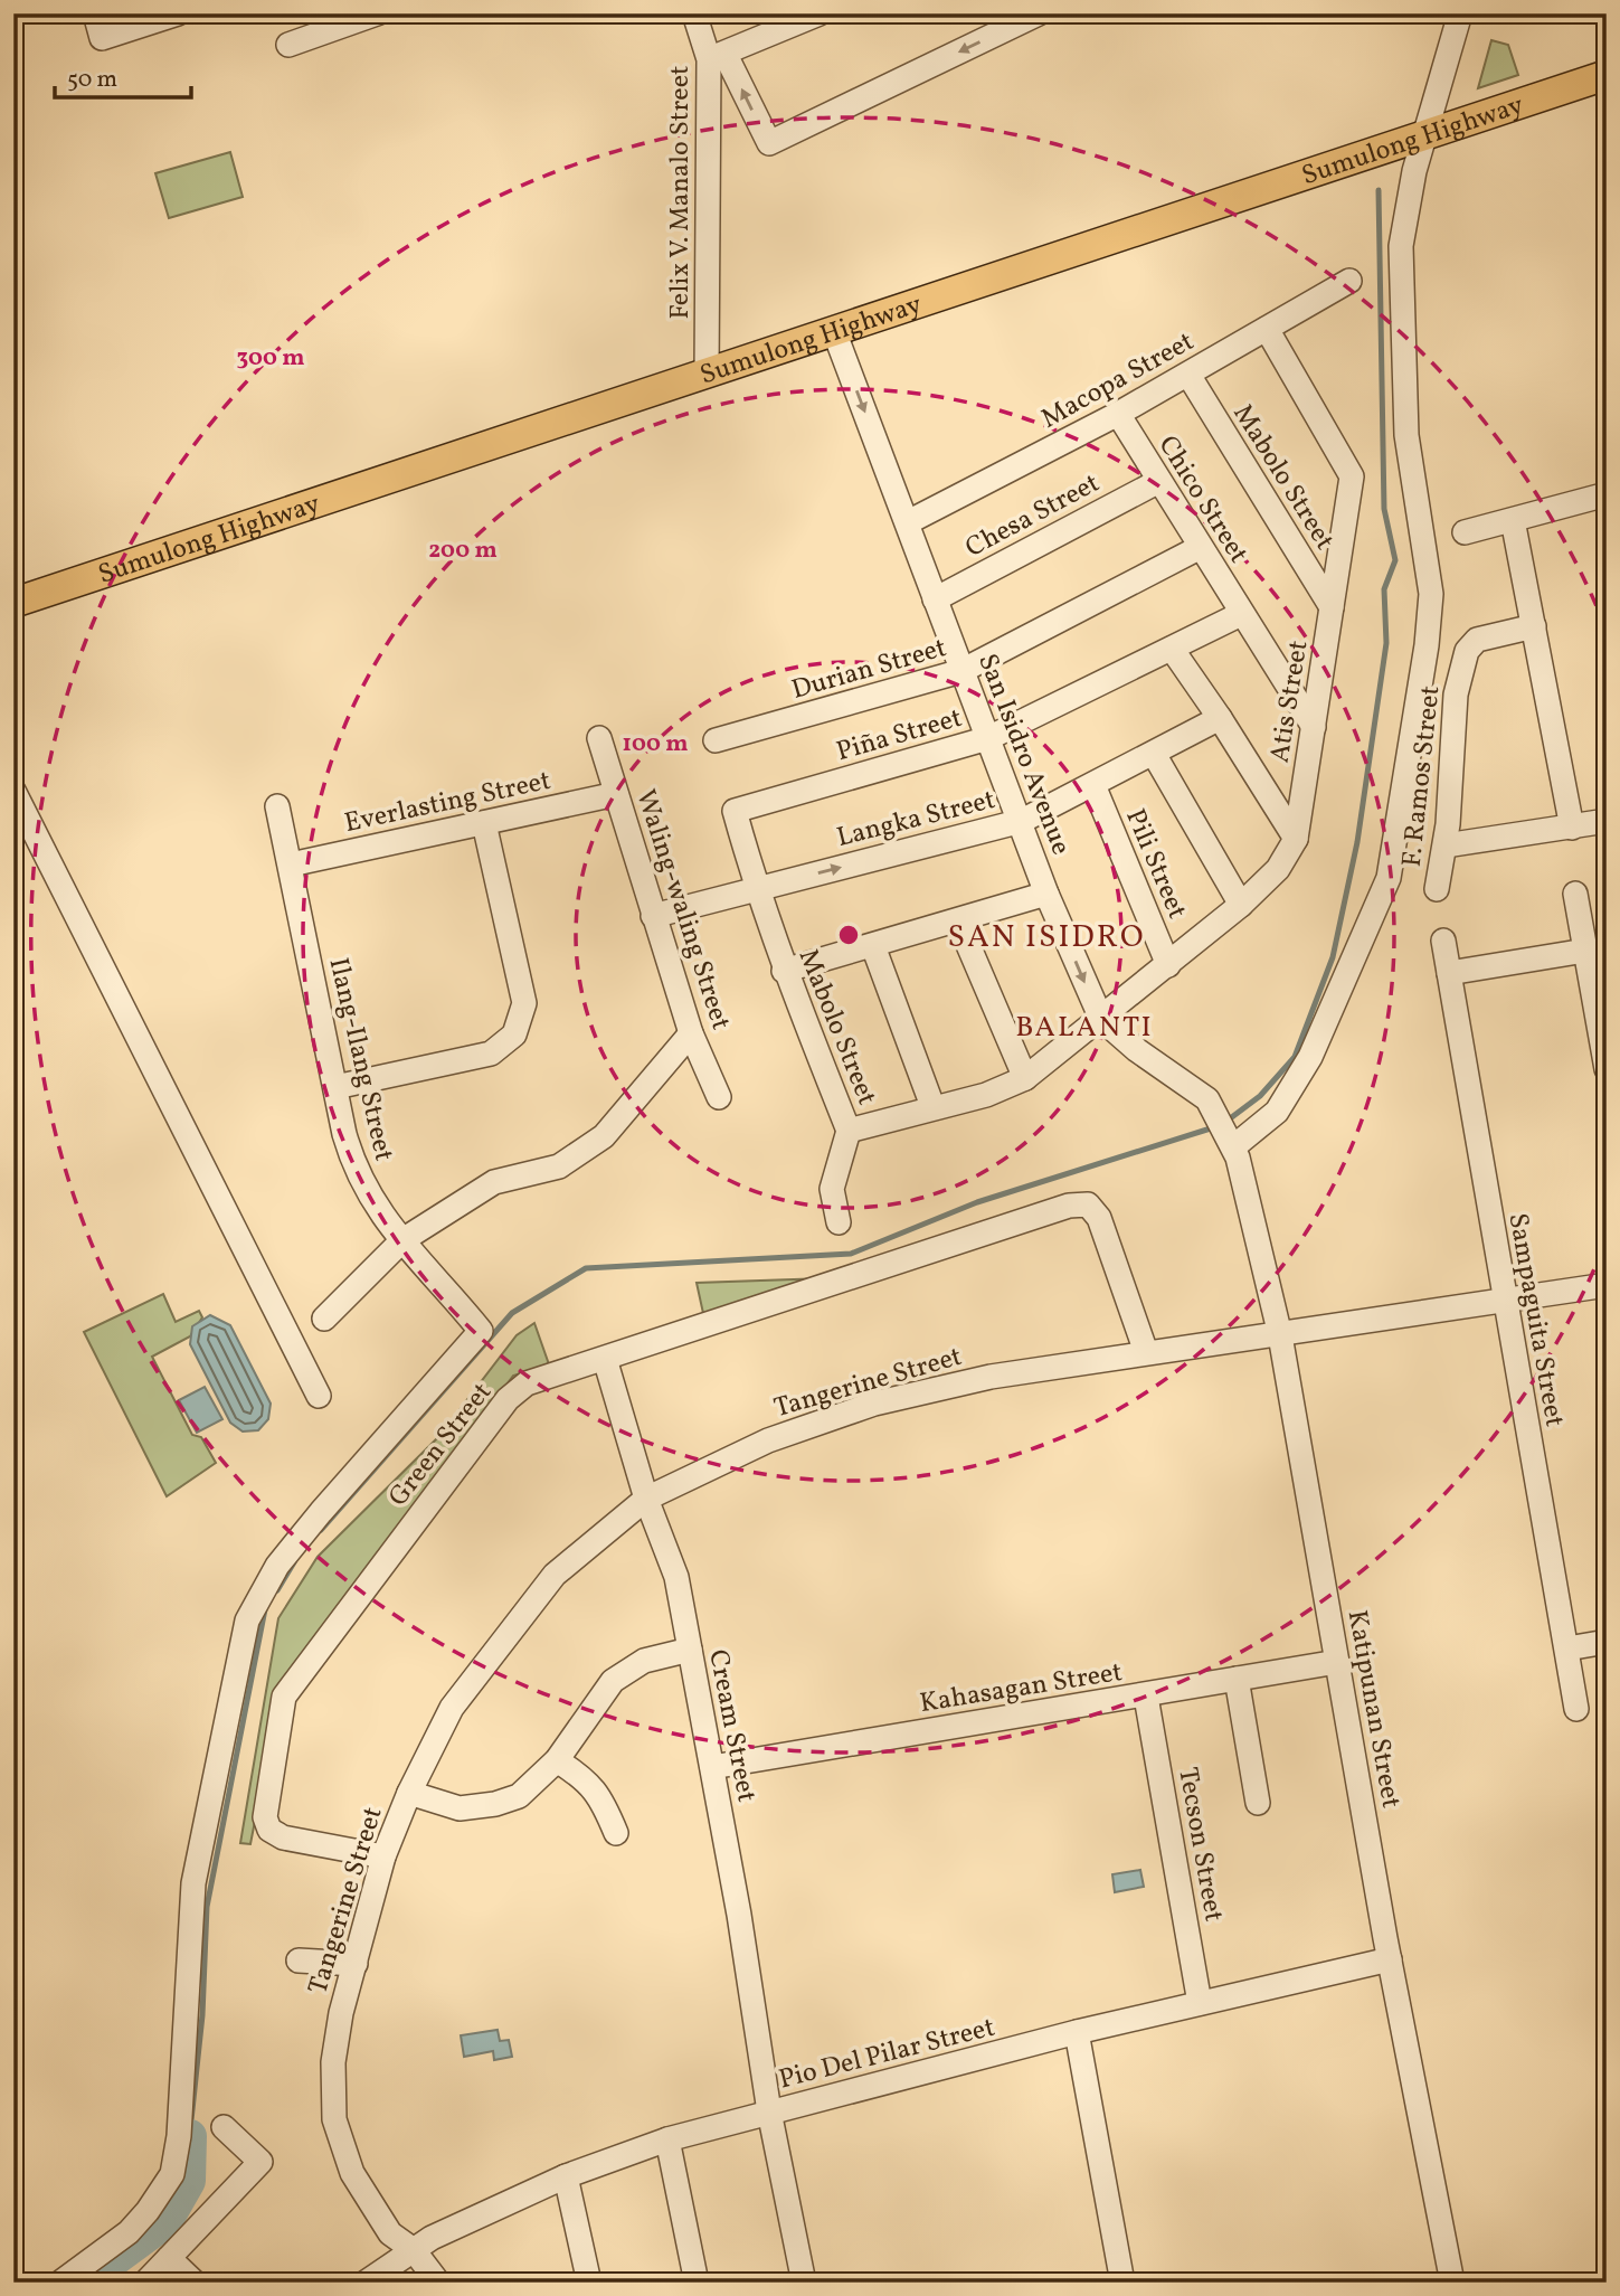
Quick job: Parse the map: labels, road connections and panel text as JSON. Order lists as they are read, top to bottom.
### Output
{
  "streets": {
    "main road": ["Sumulong Highway"],
    "street": [
      "Felix V. Manalo Street",
      "Macopa Street",
      "Mabolo Street",
      "Chico Street",
      "Chesa Street",
      "Durian Street",
      "Atis Street",
      "Piña Street",
      "San Isidro Avenue",
      "F. Ramos Street",
      "Everlasting Street",
      "Langka Street",
      "Pili Street",
      "Waling-waling Street",
      "Ilang-Ilang Street",
      "Sampaguita Street",
      "Tangerine Street",
      "Green Street",
      "Kahasagan Street",
      "Katipunan Street",
      "Cream Street",
      "Tecson Street",
      "Pio Del Pilar Street"
    ]
  },
  "crossings": [
    ["Sumulong Highway", "Felix V. Manalo Street"],
    ["Sumulong Highway", "San Isidro Avenue"],
    ["Macopa Street", "Mabolo Street"],
    ["Macopa Street", "Chico Street"],
    ["Macopa Street", "Atis Street"],
    ["Macopa Street", "San Isidro Avenue"],
    ["Mabolo Street", "Atis Street"],
    ["Mabolo Street", "Piña Street"],
    ["Mabolo Street", "San Isidro Avenue"],
    ["Mabolo Street", "Langka Street"],
    ["Chico Street", "Chesa Street"],
    ["Chico Street", "Durian Street"],
    ["Chico Street", "Atis Street"],
    ["Chico Street", "Piña Street"],
    ["Chesa Street", "San Isidro Avenue"],
    ["Durian Street", "San Isidro Avenue"],
    ["Atis Street", "San Isidro Avenue"],
    ["Atis Street", "Pili Street"],
    ["Piña Street", "San Isidro Avenue"],
    ["San Isidro Avenue", "Langka Street"],
    ["San Isidro Avenue", "Katipunan Street"],
    ["Everlasting Street", "Waling-waling Street"],
    ["Everlasting Street", "Ilang-Ilang Street"],
    ["Langka Street", "Pili Street"],
    ["Langka Street", "Waling-waling Street"],
    ["Sampaguita Street", "Tangerine Street"],
    ["Tangerine Street", "Green Street"],
    ["Tangerine Street", "Katipunan Street"],
    ["Tangerine Street", "Cream Street"],
    ["Tangerine Street", "Pio Del Pilar Street"],
    ["Green Street", "Cream Street"],
    ["Kahasagan Street", "Katipunan Street"],
    ["Kahasagan Street", "Cream Street"],
    ["Kahasagan Street", "Tecson Street"],
    ["Katipunan Street", "Pio Del Pilar Street"],
    ["Cream Street", "Pio Del Pilar Street"],
    ["Tecson Street", "Pio Del Pilar Street"]
  ],
  "districts": ["SAN ISIDRO", "BALANTI"],
  "scale_bar": "50 m",
  "rings": ["300 m", "200 m", "100 m"]
}
